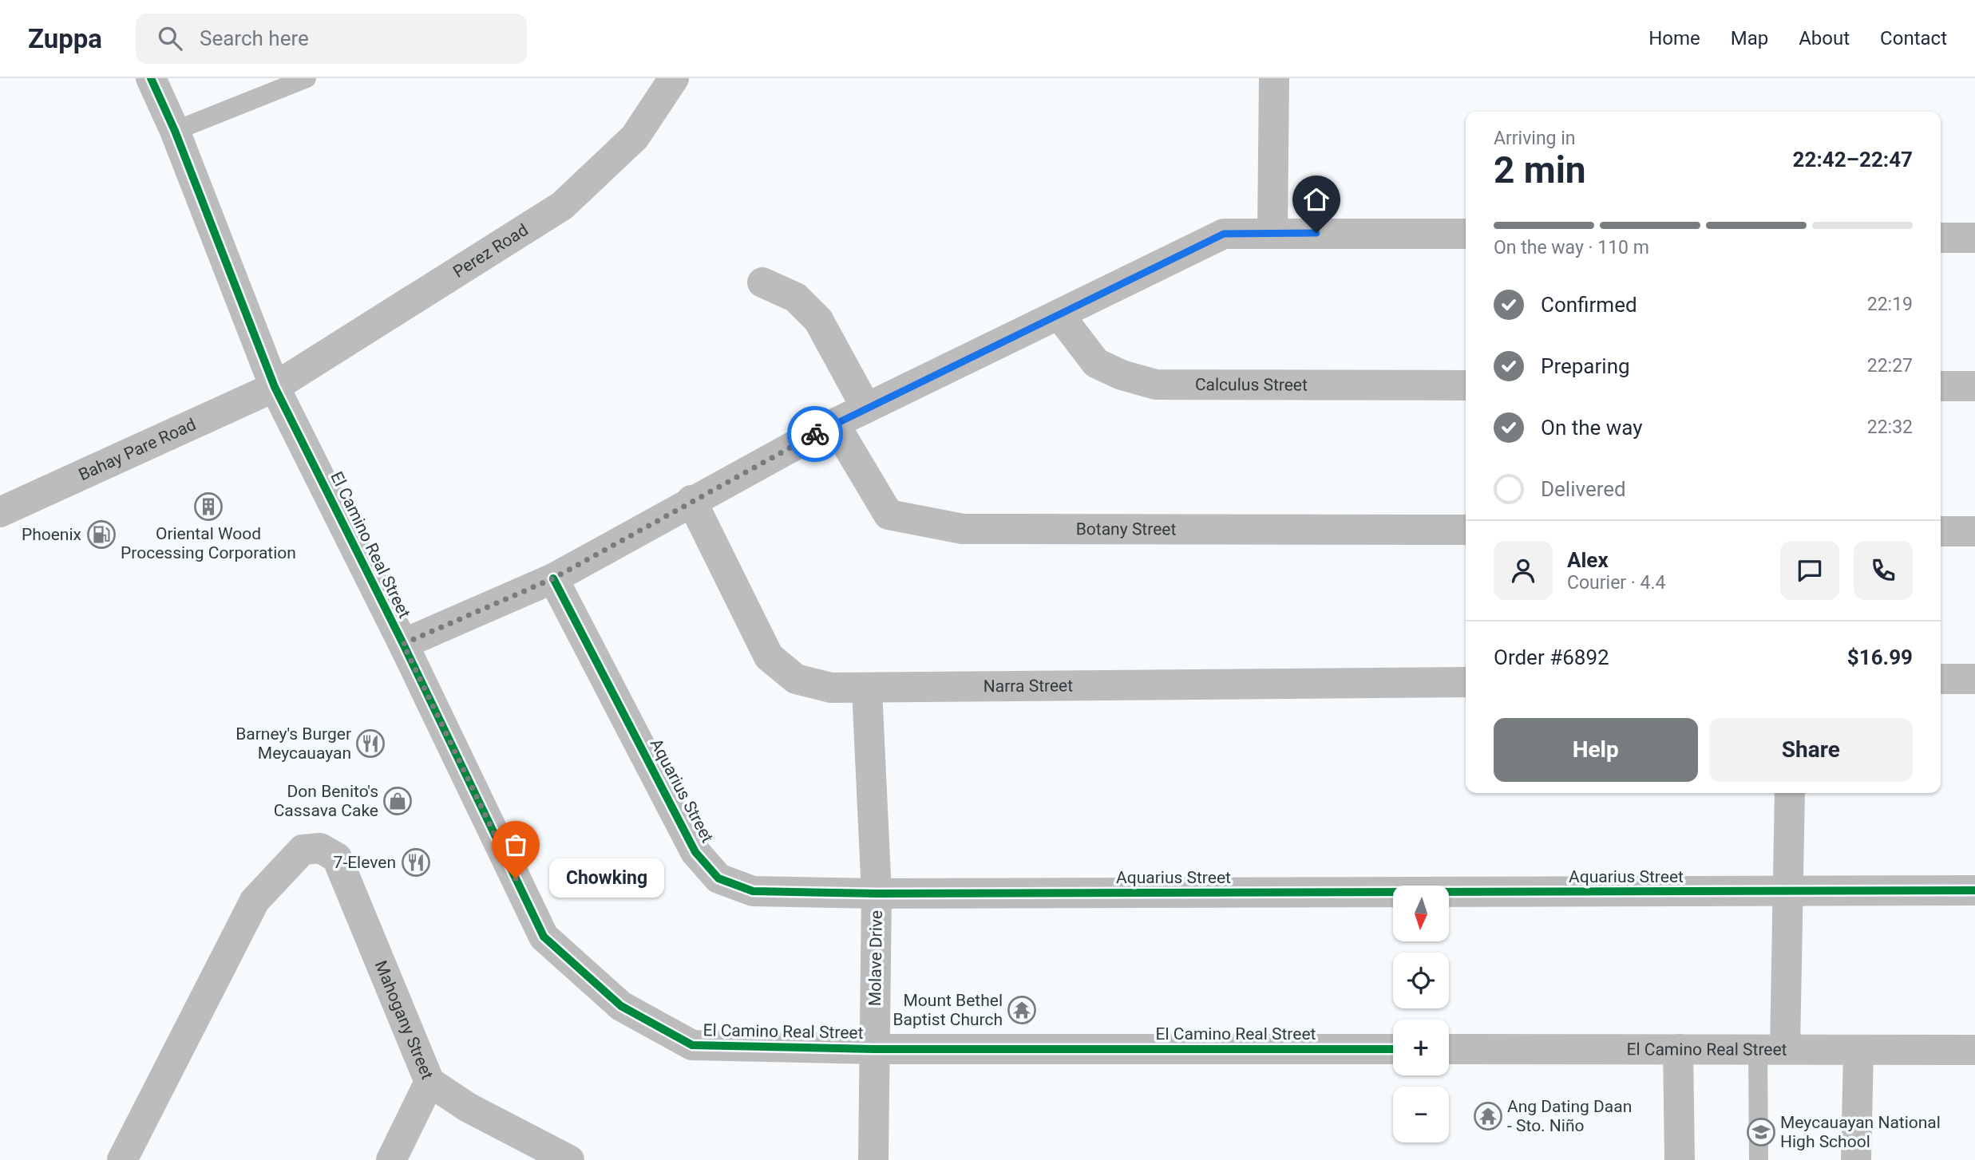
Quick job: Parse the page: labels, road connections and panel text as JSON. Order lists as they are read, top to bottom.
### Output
{
  "streets": {
    "street": [
      "Perez Road",
      "Calculus Street",
      "Bahay Pare Road",
      "Botany Street",
      "El Camino Real Street",
      "Narra Street",
      "Aquarius Street",
      "Molave Drive",
      "Mahogany Street"
    ]
  },
  "crossings": [
    ["Perez Road", "Bahay Pare Road"],
    ["Perez Road", "El Camino Real Street"],
    ["Bahay Pare Road", "El Camino Real Street"],
    ["El Camino Real Street", "Molave Drive"],
    ["Narra Street", "Molave Drive"],
    ["Aquarius Street", "Molave Drive"]
  ],
  "places": {
    "building": ["Oriental Wood Processing Corporation"],
    "fuel station": ["Phoenix"],
    "restaurant": ["Barney's Burger Meycauayan", "7-Eleven"],
    "shop": ["Don Benito's Cassava Cake"],
    "other": ["Chowking"],
    "temple": ["Mount Bethel Baptist Church", "Ang Dating Daan - Sto. Niño"],
    "school or university": ["Meycauayan National High School"]
  },
  "north": "bottom",
  "page": {
    "header": "Zuppa",
    "search": "Search here",
    "nav": [
      "Home",
      "Map",
      "About",
      "Contact"
    ],
    "heading": ["2 min", "Arriving in", "22:42–22:47"],
    "panel": [
      "Alex",
      "Courier · 4.4",
      "Order #6892",
      "$16.99"
    ],
    "bar": "On the way · 110 m",
    "list": [
      ["Confirmed", "22:19"],
      ["Preparing", "22:27"],
      ["On the way", "22:32"],
      "Delivered"
    ],
    "buttons": ["Help", "Share"],
    "bubble": "Chowking",
    "map_buttons": ["+", "−"]
  }
}
